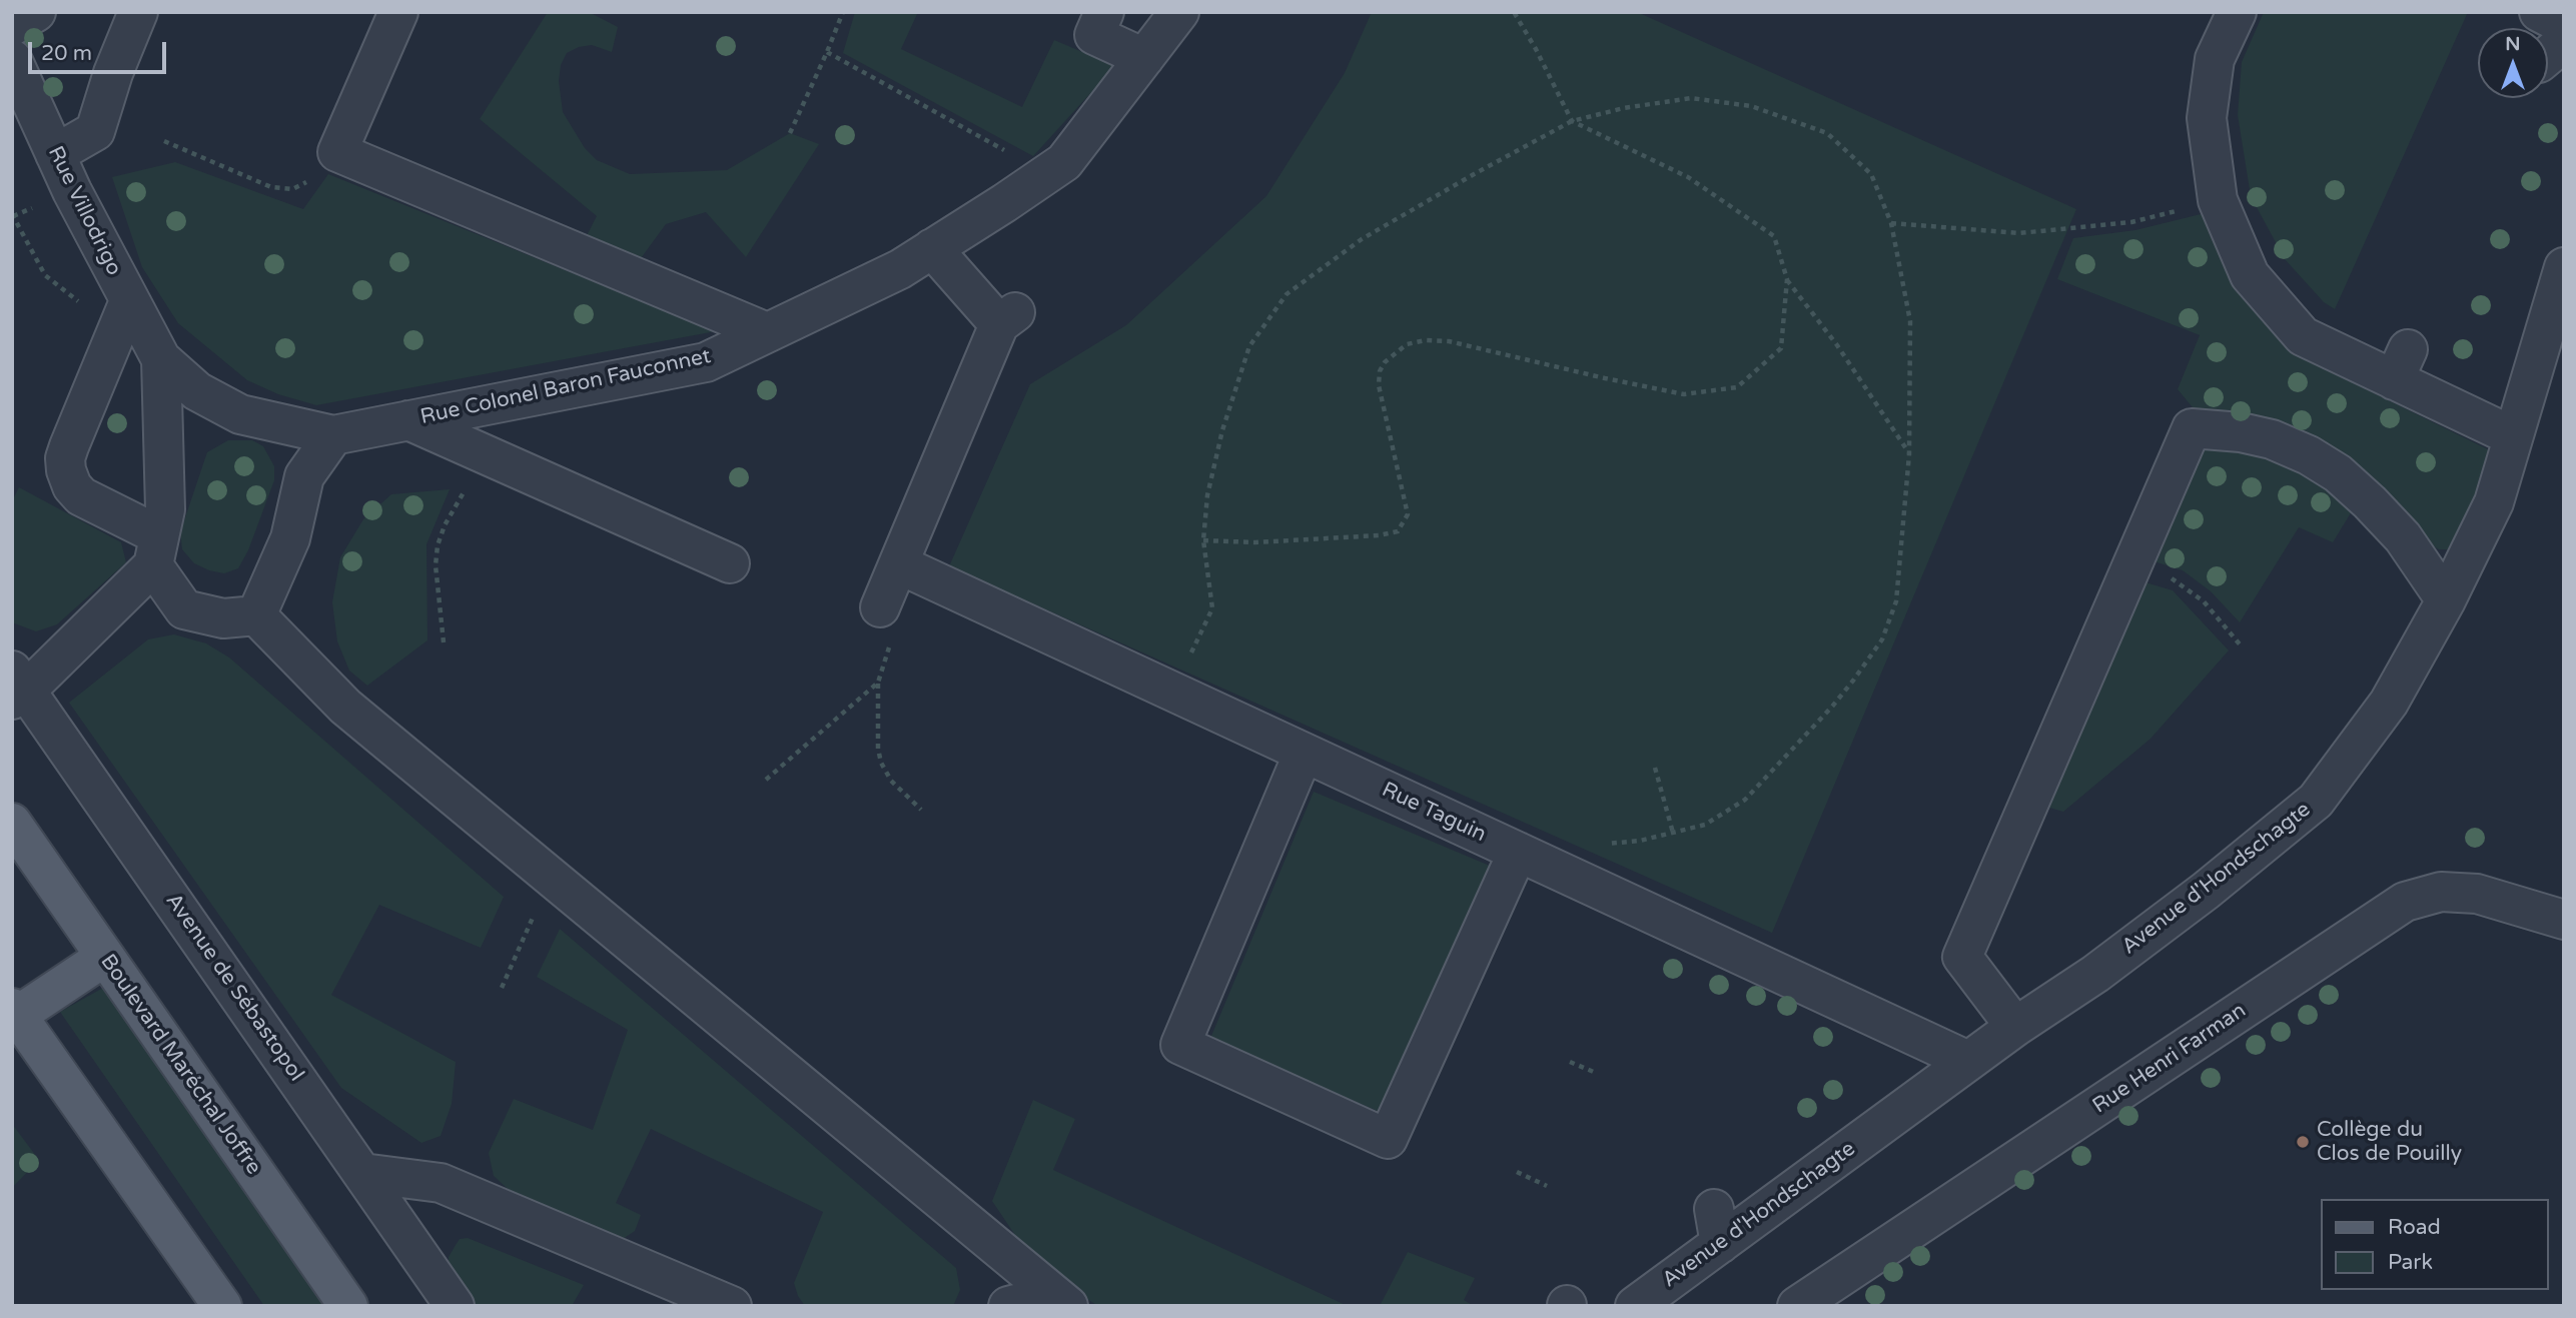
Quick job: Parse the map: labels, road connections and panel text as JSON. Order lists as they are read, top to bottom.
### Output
{
  "streets": {
    "main road": ["Boulevard Maréchal Joffre"],
    "street": [
      "Rue Villodrigo",
      "Rue Colonel Baron Fauconnet",
      "Rue Taguin",
      "Avenue d'Hondschagte",
      "Avenue de Sébastopol",
      "Rue Henri Farman"
    ]
  },
  "crossings": [
    ["Rue Taguin", "Avenue d'Hondschagte"]
  ],
  "places": ["Collège du Clos de Pouilly"],
  "legend": ["Road", "Park"],
  "scale_bar": "20 m",
  "north": "top"
}
